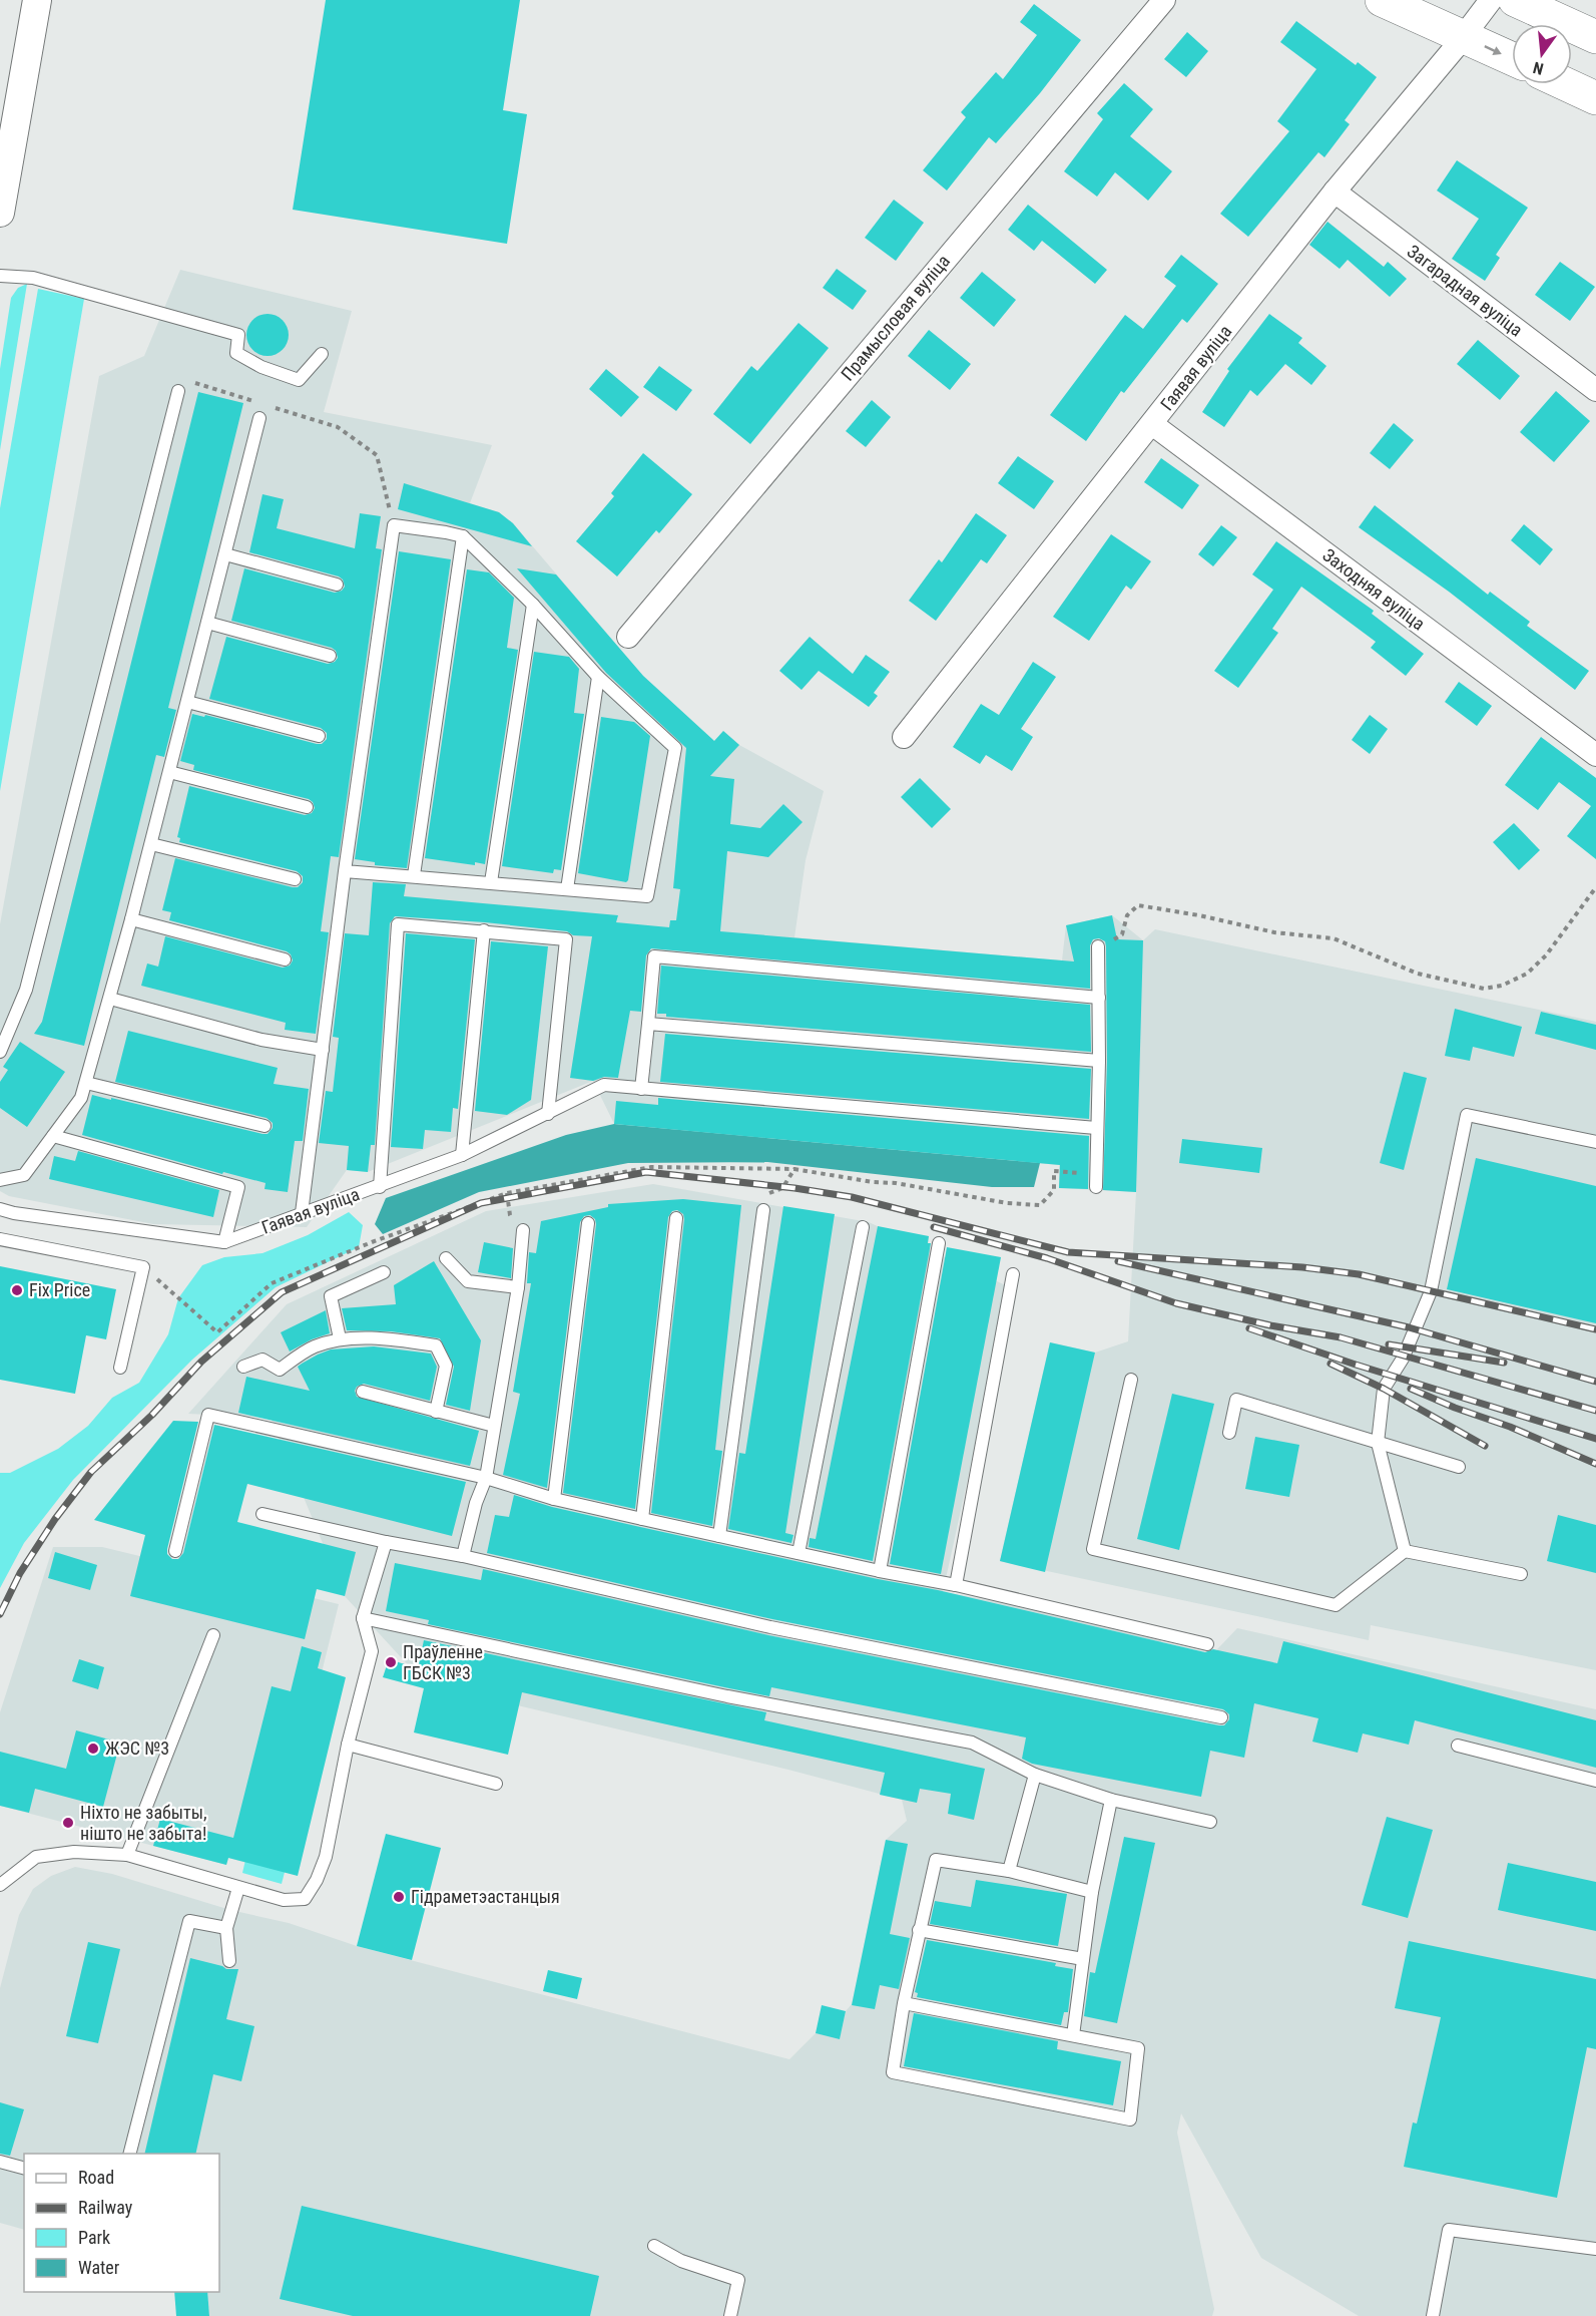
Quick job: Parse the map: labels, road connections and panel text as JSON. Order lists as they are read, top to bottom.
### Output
{
  "streets": {
    "street": [
      "Загарадная вуліца",
      "Прамысловая вуліца",
      "Гаявая вуліца",
      "Заходняя вуліца"
    ]
  },
  "crossings": [
    ["Загарадная вуліца", "Гаявая вуліца"],
    ["Гаявая вуліца", "Заходняя вуліца"]
  ],
  "places": [
    "Fix Price",
    "Праўленне ГБСК №3",
    "ЖЭС №3",
    "Ніхто не забыты, нішто не забыта!",
    "Гідраметэастанцыя"
  ],
  "legend": [
    "Road",
    "Railway",
    "Park",
    "Water"
  ],
  "north": "bottom"
}
